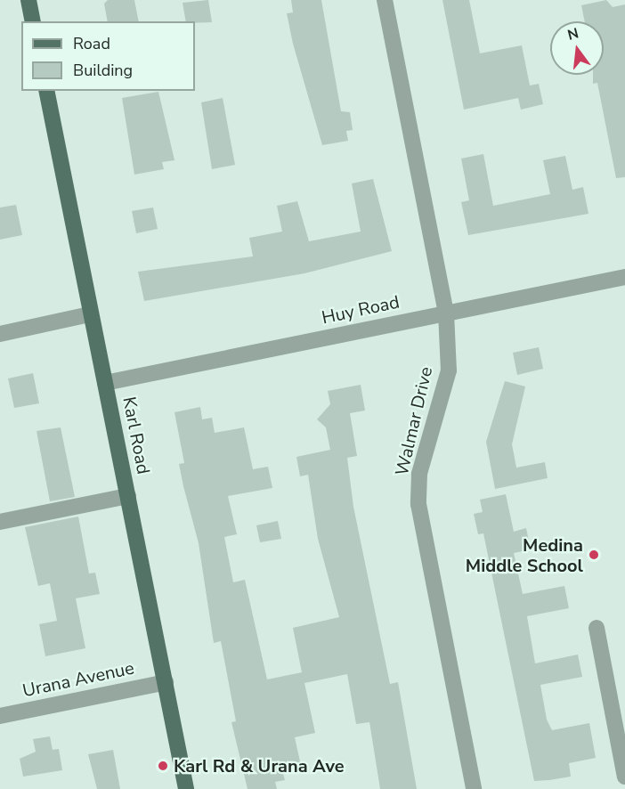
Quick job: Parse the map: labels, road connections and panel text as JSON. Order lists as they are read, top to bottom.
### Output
{
  "streets": {
    "main road": ["Karl Road"],
    "street": ["Huy Road", "Walmar Drive", "Urana Avenue"]
  },
  "crossings": [
    ["Huy Road", "Walmar Drive"],
    ["Huy Road", "Karl Road"],
    ["Karl Road", "Urana Avenue"]
  ],
  "places": ["Medina Middle School", "Karl Rd & Urana Ave"],
  "legend": ["Road", "Building"],
  "north": "top"
}
